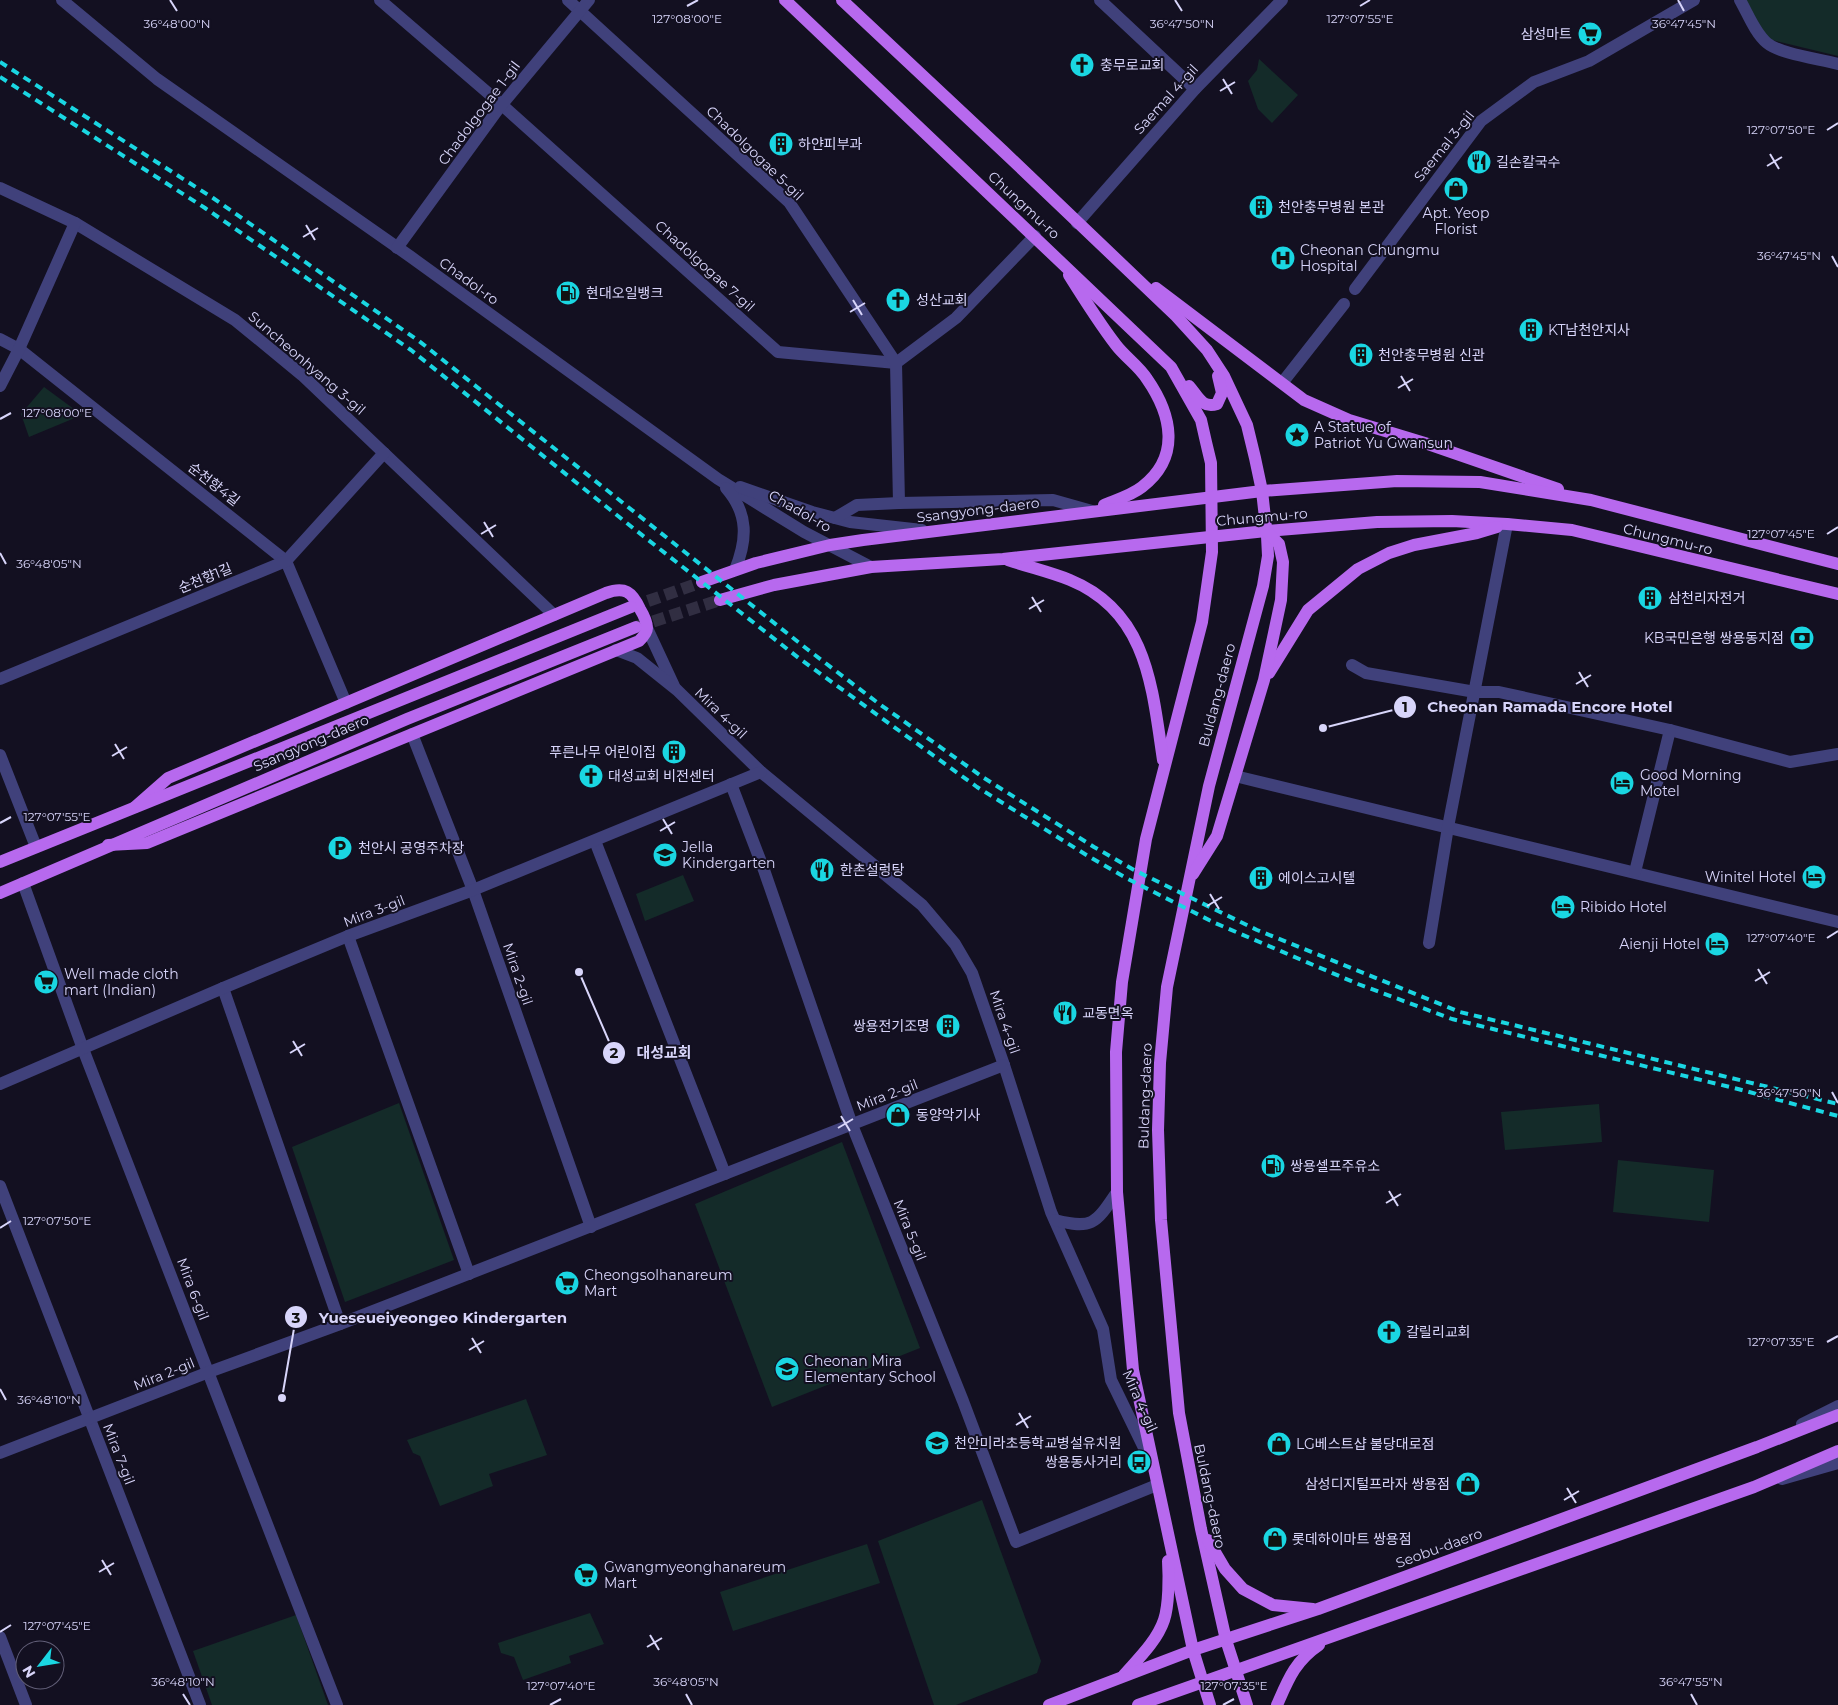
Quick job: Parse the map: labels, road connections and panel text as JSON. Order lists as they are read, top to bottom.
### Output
{
  "streets": {
    "main road": [
      "Chungmu-ro",
      "Ssangyong-daero",
      "Buldang-daero",
      "Seobu-daero"
    ],
    "street": [
      "Saemal 4-gil",
      "Chadolgogae 1-gil",
      "Saemal 3-gil",
      "Chadolgogae 5-gil",
      "Chadolgogae 7-gil",
      "Chadol-ro",
      "Suncheonhyang 3-gil",
      "순천향4길",
      "순천향1길",
      "Mira 4-gil",
      "Mira 3-gil",
      "Mira 2-gil",
      "Mira 5-gil",
      "Mira 6-gil",
      "Mira 7-gil"
    ]
  },
  "crossings": [
    ["Saemal 4-gil", "Chungmu-ro"],
    ["Chadolgogae 1-gil", "Chadolgogae 5-gil"],
    ["Chadolgogae 1-gil", "Chadolgogae 7-gil"],
    ["Chadolgogae 1-gil", "Chadol-ro"],
    ["Chadolgogae 5-gil", "Chadolgogae 7-gil"],
    ["Chungmu-ro", "Ssangyong-daero"],
    ["Chungmu-ro", "Buldang-daero"],
    ["Chadol-ro", "Ssangyong-daero"],
    ["Suncheonhyang 3-gil", "순천향1길"],
    ["순천향4길", "순천향1길"],
    ["Ssangyong-daero", "Buldang-daero"],
    ["Ssangyong-daero", "Mira 6-gil"],
    ["Buldang-daero", "Mira 4-gil"],
    ["Buldang-daero", "Mira 5-gil"],
    ["Buldang-daero", "Seobu-daero"],
    ["Mira 4-gil", "Mira 3-gil"],
    ["Mira 4-gil", "Mira 2-gil"],
    ["Mira 3-gil", "Mira 2-gil"],
    ["Mira 3-gil", "Mira 5-gil"],
    ["Mira 3-gil", "Mira 6-gil"],
    ["Mira 2-gil", "Mira 5-gil"],
    ["Mira 2-gil", "Mira 6-gil"],
    ["Mira 2-gil", "Mira 7-gil"]
  ],
  "places": {
    "supermarket": [
      "삼성마트",
      "Well made cloth mart (Indian)",
      "Cheongsolhanareum Mart",
      "Gwangmyeonghanareum Mart"
    ],
    "church": [
      "충무로교회",
      "성산교회",
      "대성교회 비전센터",
      "갈릴리교회"
    ],
    "building": [
      "하얀피부과",
      "천안충무병원 본관",
      "KT남천안지사",
      "천안충무병원 신관",
      "삼천리자전거",
      "푸른나무 어린이집",
      "에이스고시텔",
      "쌍용전기조명"
    ],
    "restaurant": ["길손칼국수", "한촌설렁탕", "교동면옥"],
    "shop": [
      "Apt. Yeop Florist",
      "동양악기사",
      "LG베스트샵 불당대로점",
      "삼성디지털프라자 쌍용점",
      "롯데하이마트 쌍용점"
    ],
    "hospital": ["Cheonan Chungmu Hospital"],
    "fuel station": ["현대오일뱅크", "쌍용셀프주유소"],
    "place": ["A Statue of Patriot Yu Gwansun"],
    "bank": ["KB국민은행 쌍용동지점"],
    "other": ["Cheonan Ramada Encore Hotel", "대성교회", "Yueseueiyeongeo Kindergarten"],
    "hotel": [
      "Good Morning Motel",
      "Winitel Hotel",
      "Ribido Hotel",
      "Aienji Hotel"
    ],
    "parking": ["천안시 공영주차장"],
    "school or university": ["Jella Kindergarten", "Cheonan Mira Elementary School", "천안미라초등학교병설유치원"],
    "bus stop": ["쌍용동사거리"]
  },
  "north": "bottom left",
  "coordinates": [
    "127°08'00\"E",
    "127°07'55\"E",
    "36°48'00\"N",
    "36°47'50\"N",
    "36°47'45\"N",
    "127°07'50\"E",
    "127°07'45\"E",
    "36°48'05\"N",
    "127°07'40\"E",
    "127°07'35\"E",
    "36°48'10\"N",
    "36°47'55\"N"
  ]
}
